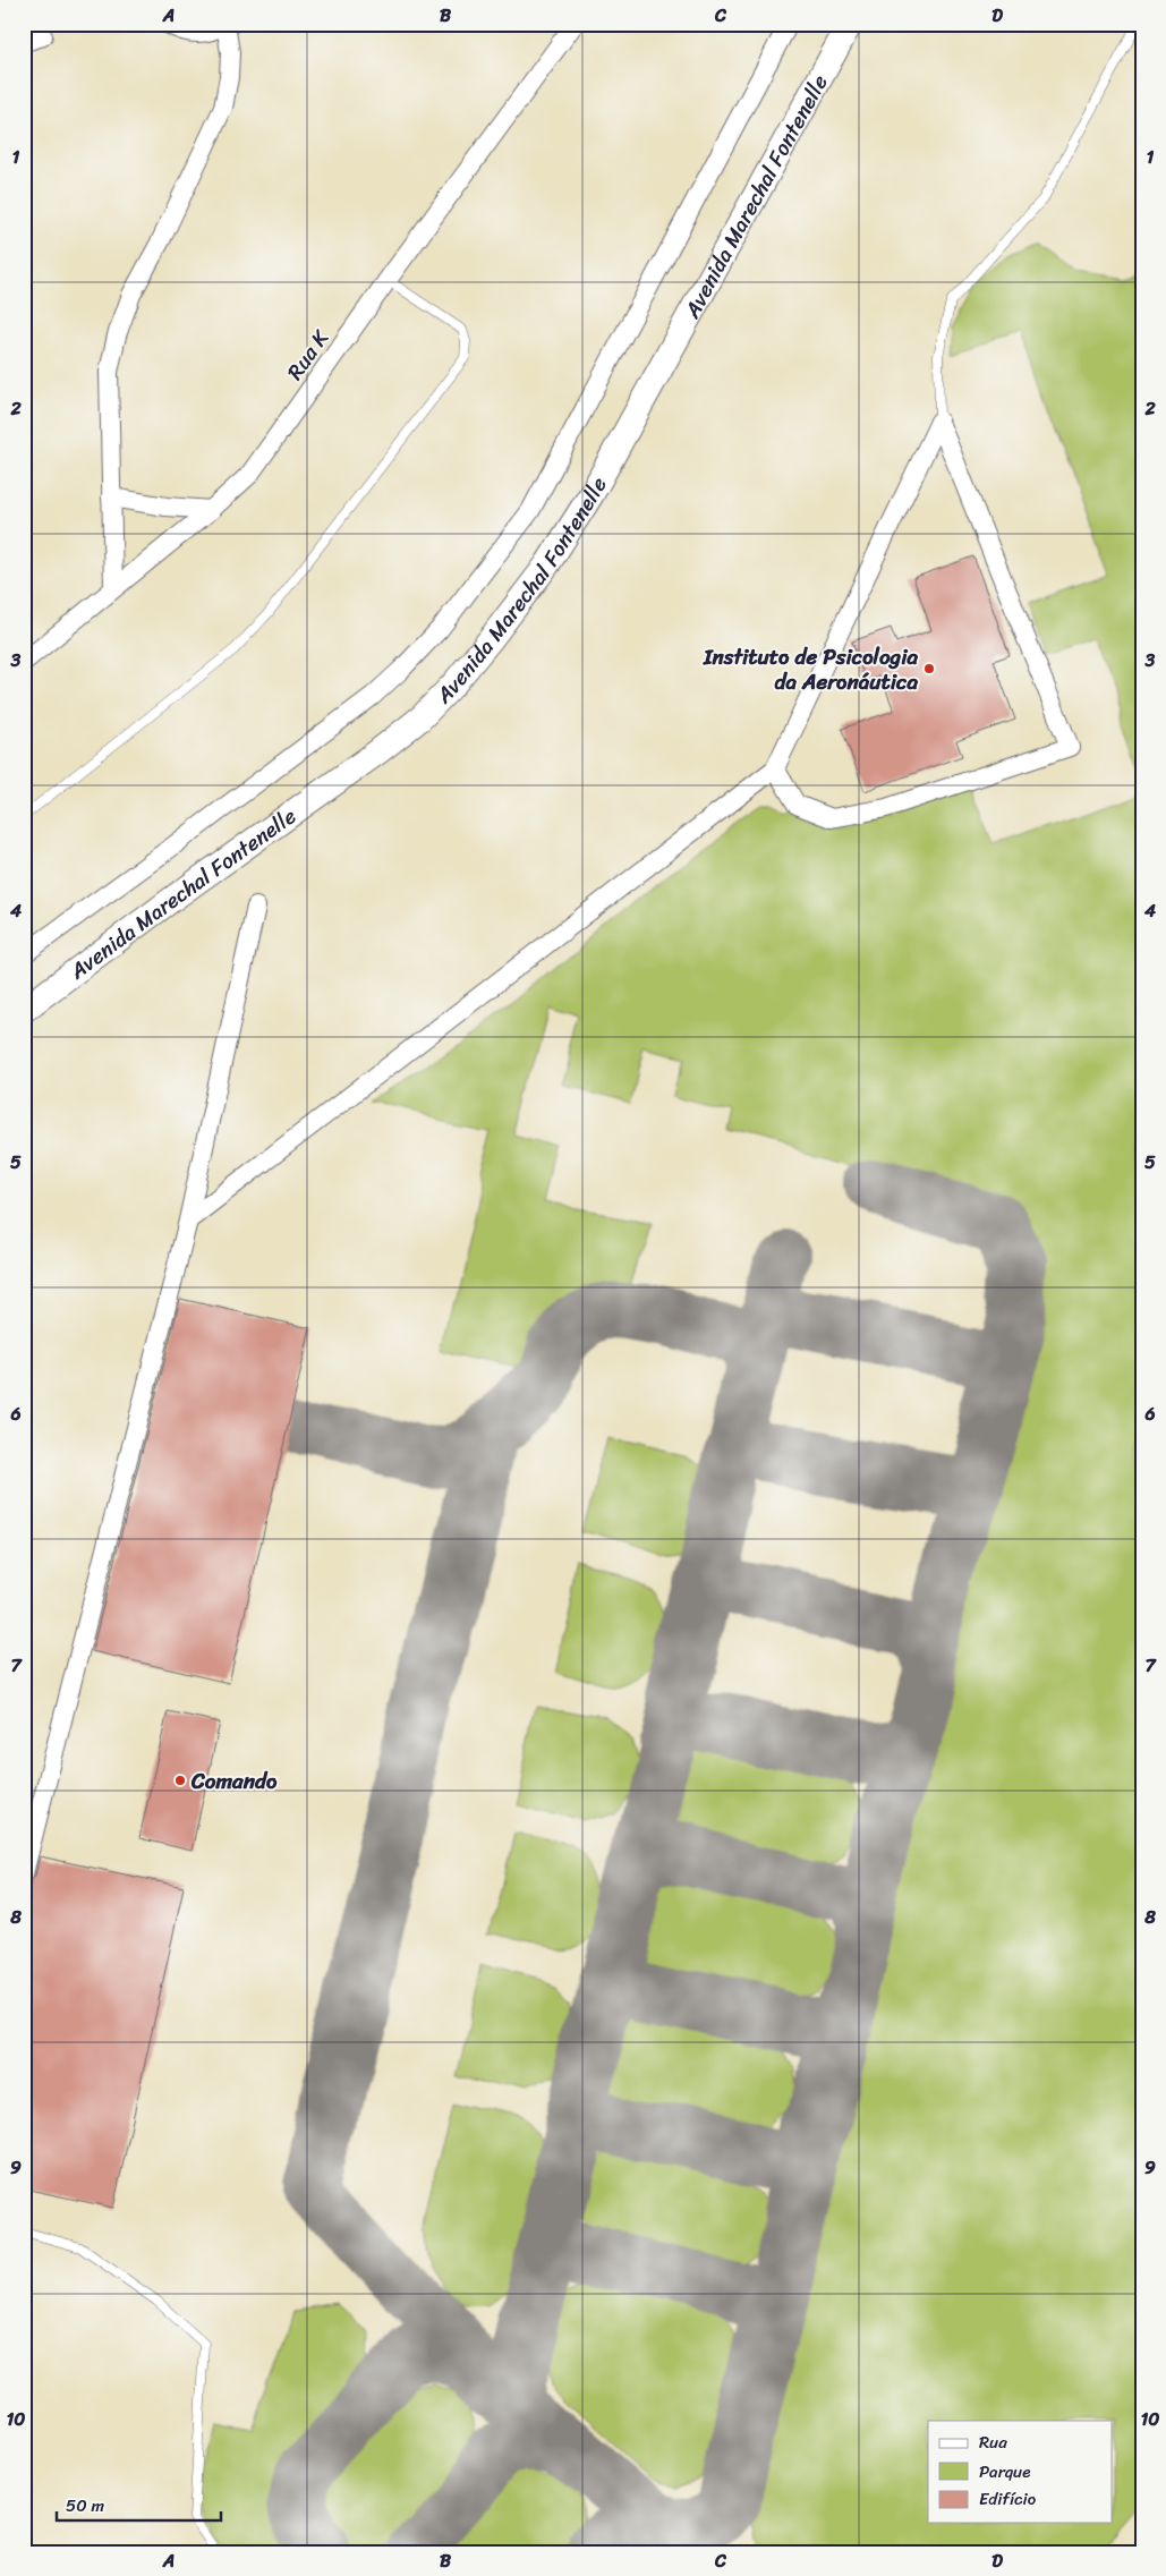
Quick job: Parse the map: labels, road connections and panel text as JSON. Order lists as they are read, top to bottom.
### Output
{
  "streets": {
    "main road": ["Avenida Marechal Fontenelle"],
    "street": ["Rua K"]
  },
  "places": ["Instituto de Psicologia da Aeronáutica", "Comando"],
  "legend": ["Rua", "Parque", "Edifício"],
  "scale_bar": "50 m",
  "grid": {
    "columns": [
      "A",
      "B",
      "C",
      "D"
    ],
    "rows": [
      "1",
      "2",
      "3",
      "4",
      "5",
      "6",
      "7",
      "8",
      "9",
      "10"
    ]
  }
}
